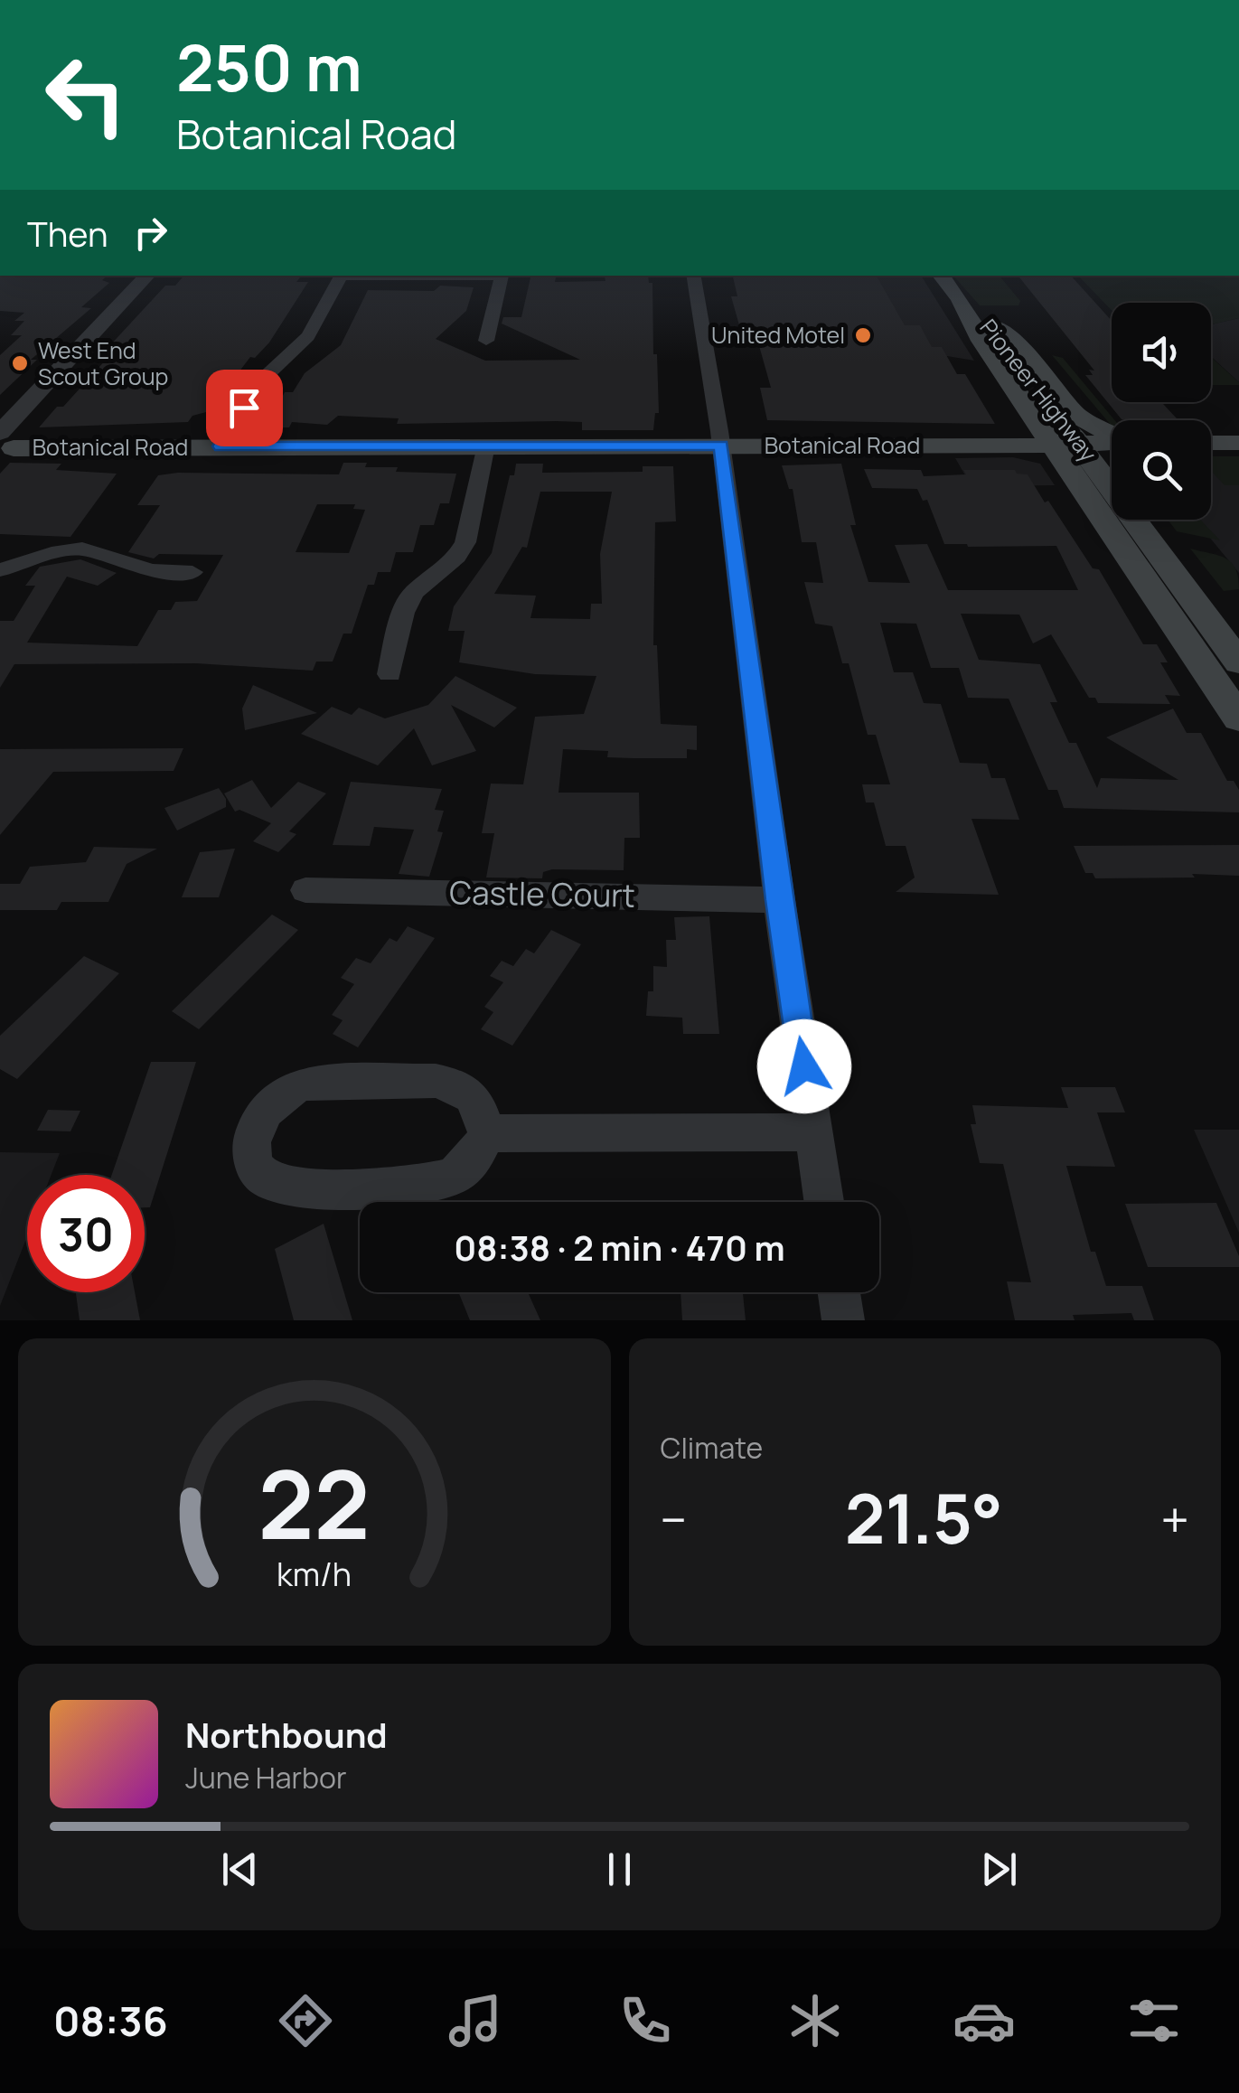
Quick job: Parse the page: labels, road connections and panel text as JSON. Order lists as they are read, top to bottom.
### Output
{
  "streets": {
    "main road": ["Pioneer Highway", "Botanical Road"],
    "street": ["Castle Court"]
  },
  "crossings": [
    ["Pioneer Highway", "Botanical Road"]
  ],
  "places": ["United Motel", "West End Scout Group"],
  "page": {
    "turn": ["250 m", "Botanical Road"],
    "then": "Then",
    "limit": "30",
    "trip": "08:38 · 2 min · 470 m",
    "tile": "Climate",
    "heat": ["−", "21.5°", "+"],
    "song": ["Northbound", "June Harbor"],
    "tabs": "08:36",
    "gauge": ["22", "km/h"]
  }
}
